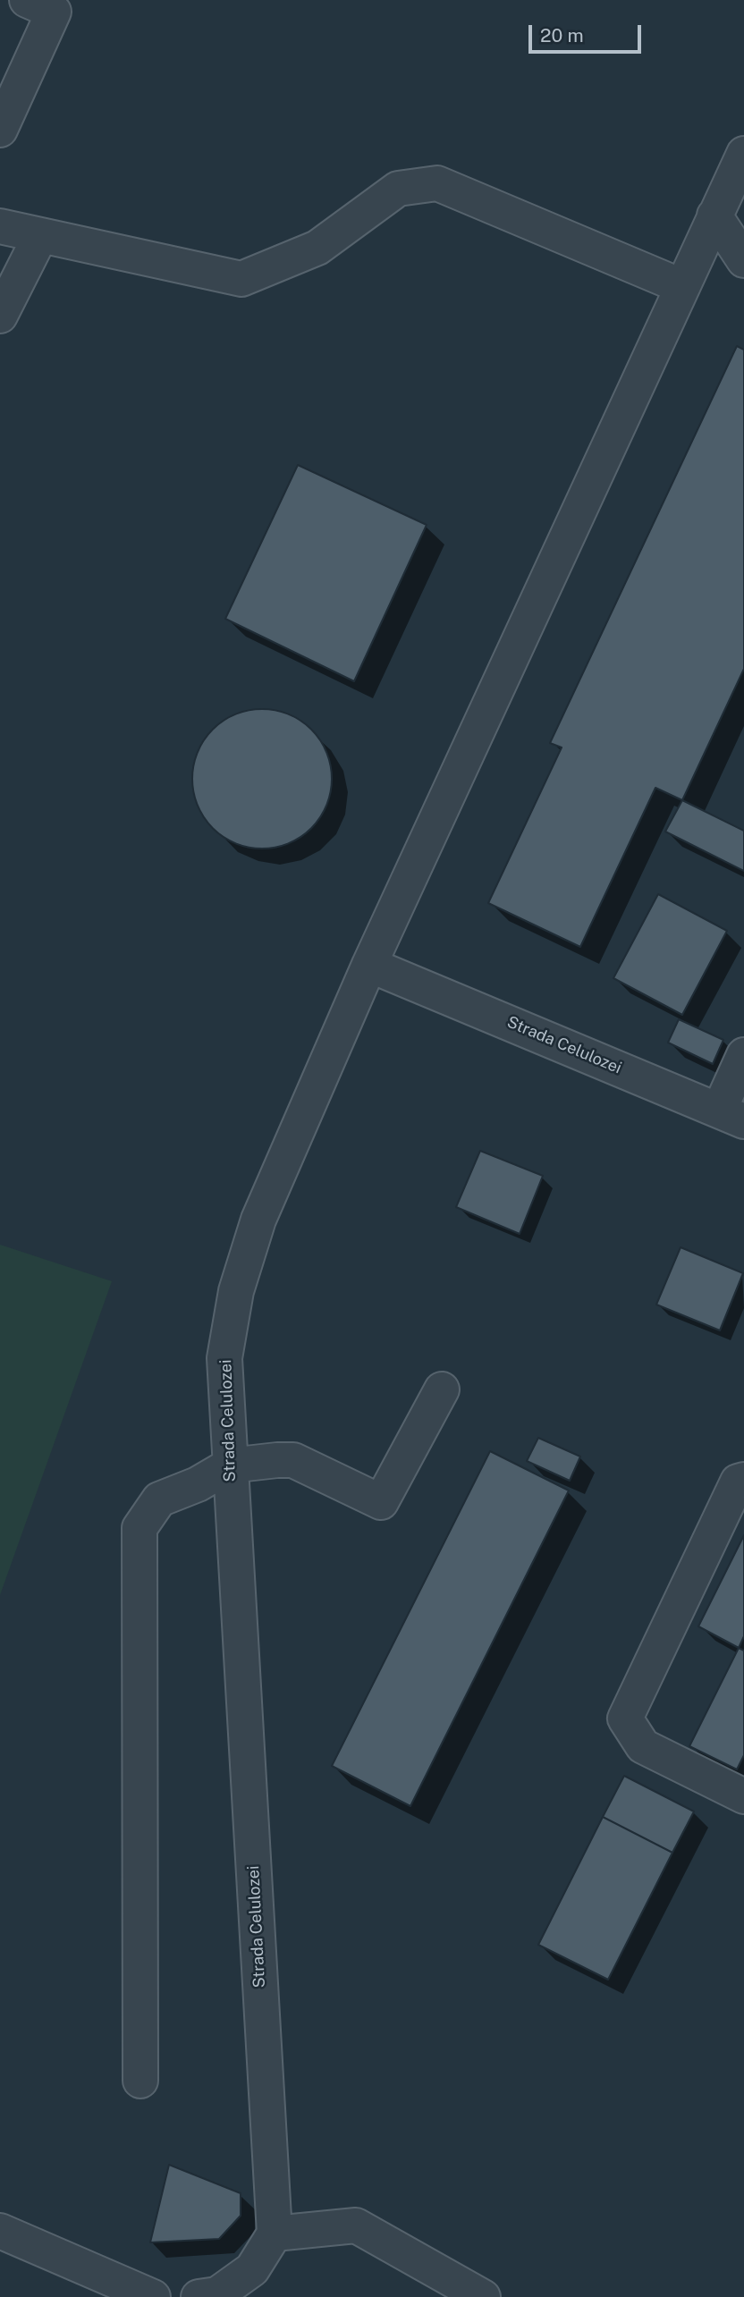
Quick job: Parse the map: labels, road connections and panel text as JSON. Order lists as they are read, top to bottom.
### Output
{
  "streets": {
    "lane": ["Strada Celulozei"]
  },
  "scale_bar": "20 m"
}
